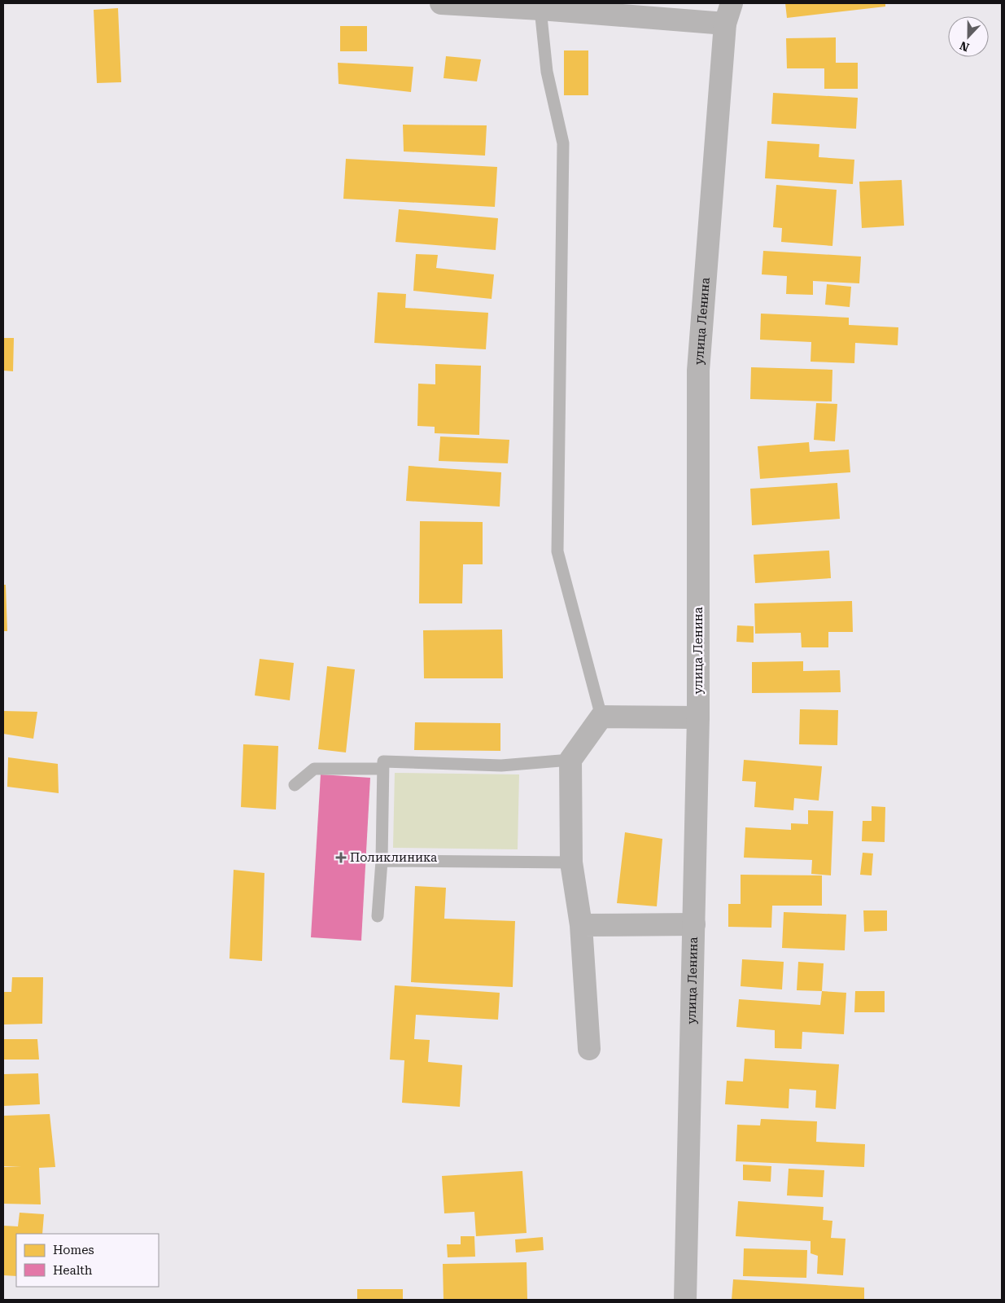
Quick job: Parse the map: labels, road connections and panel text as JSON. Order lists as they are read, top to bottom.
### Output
{
  "streets": {
    "street": ["улица Ленина"]
  },
  "places": {
    "health": ["Поликлиника"]
  },
  "legend": ["Homes", "Health"],
  "north": "bottom"
}
